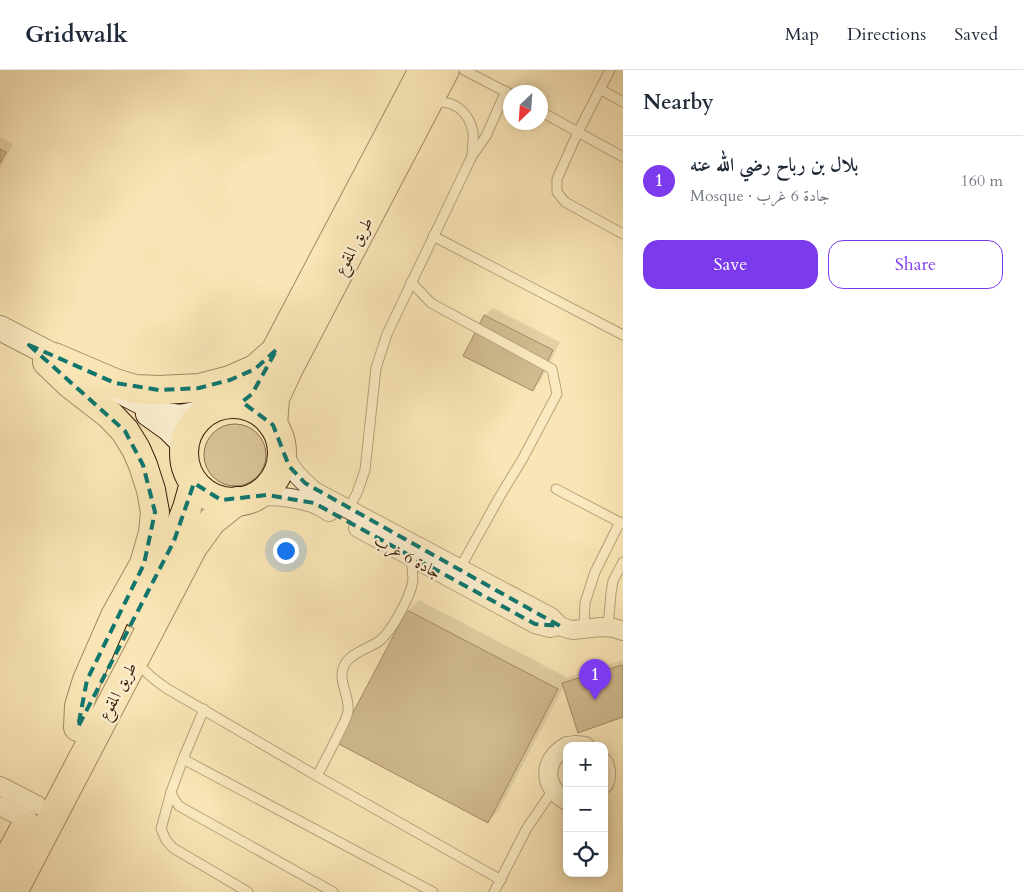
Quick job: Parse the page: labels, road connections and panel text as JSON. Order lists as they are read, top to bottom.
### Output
{
  "streets": {
    "main road": ["طريق المقوع"],
    "street": ["جادة 6 غرب"]
  },
  "crossings": [
    ["طريق المقوع", "جادة 6 غرب"]
  ],
  "north": "bottom left",
  "page": {
    "header": "Gridwalk",
    "nav": ["Map", "Directions", "Saved"],
    "heading": "Nearby",
    "list": [
      {
        "mark": "1",
        "name": "بلال بن رباح رضي الله عنه",
        "note": "Mosque · جادة 6 غرب",
        "value": "160 m"
      }
    ],
    "buttons": ["Save", "Share"],
    "pins": "1",
    "map_buttons": ["+", "−"]
  }
}
